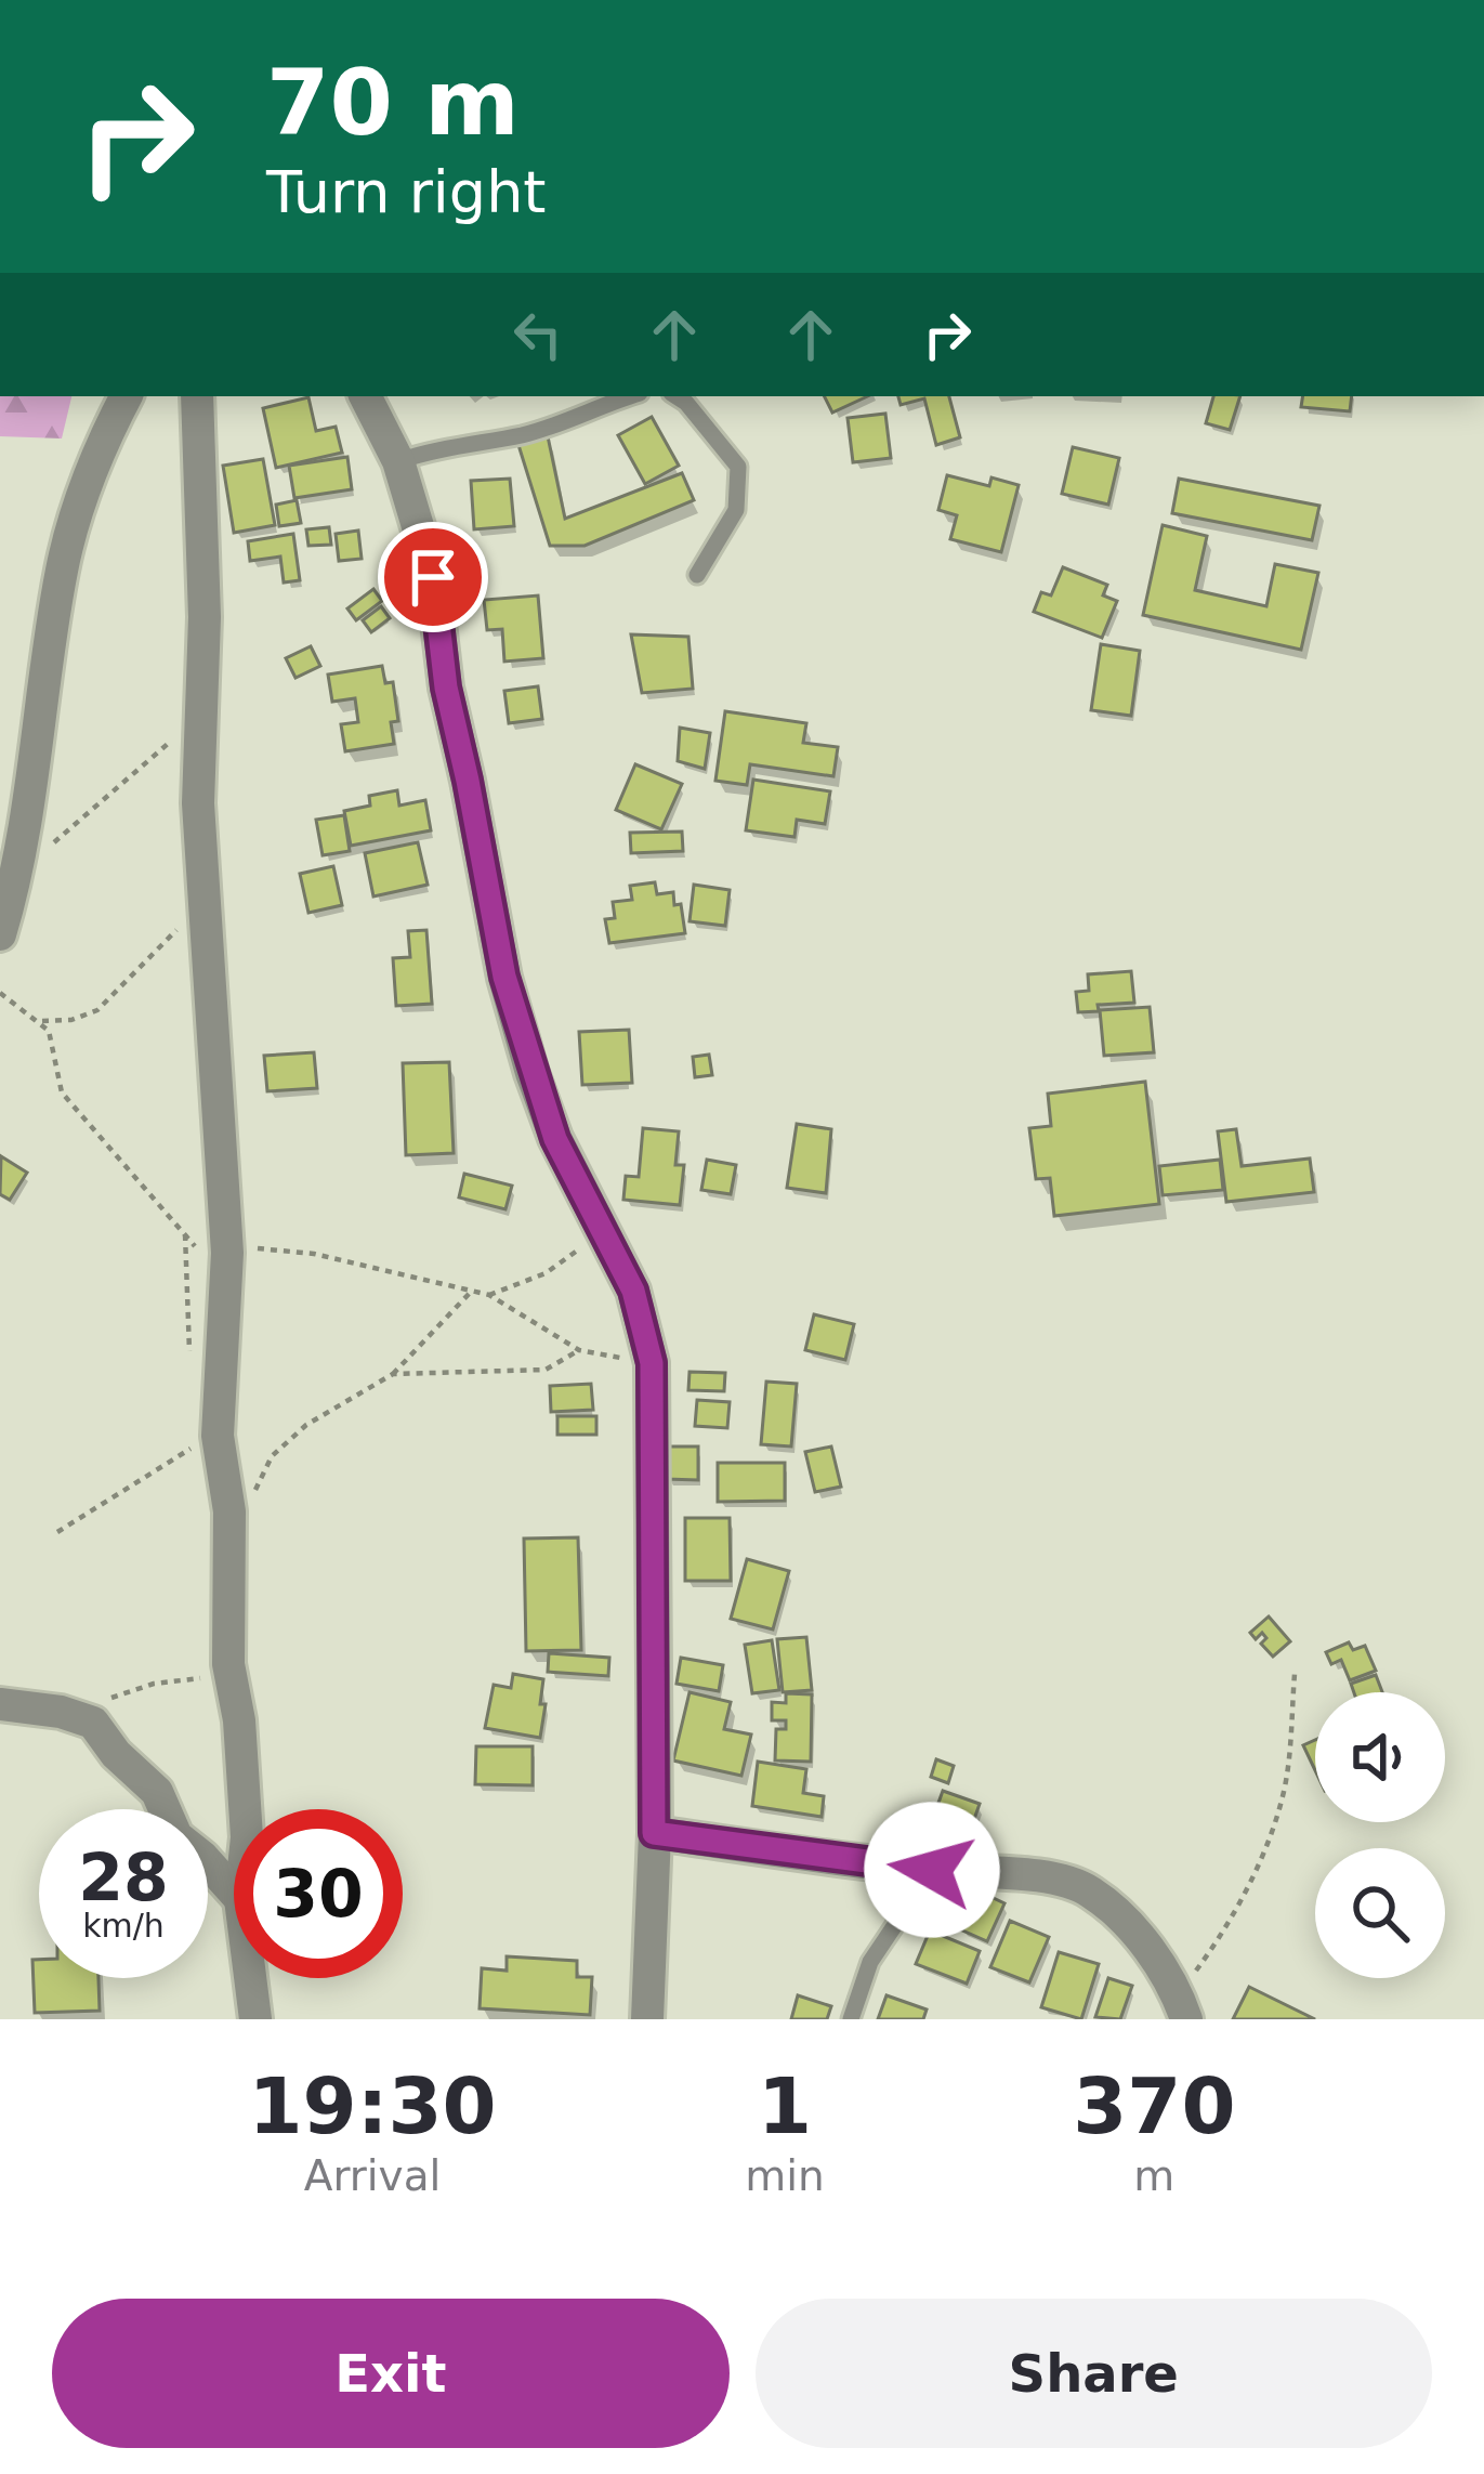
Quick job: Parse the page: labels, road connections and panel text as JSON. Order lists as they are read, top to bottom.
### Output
{
  "page": {
    "turn": ["70 m", "Turn right"],
    "speed": "28 km/h",
    "limit": "30",
    "eta": [
      "19:30",
      "Arrival",
      "1",
      "min",
      "370",
      "m"
    ],
    "buttons": ["Exit", "Share"]
  }
}
